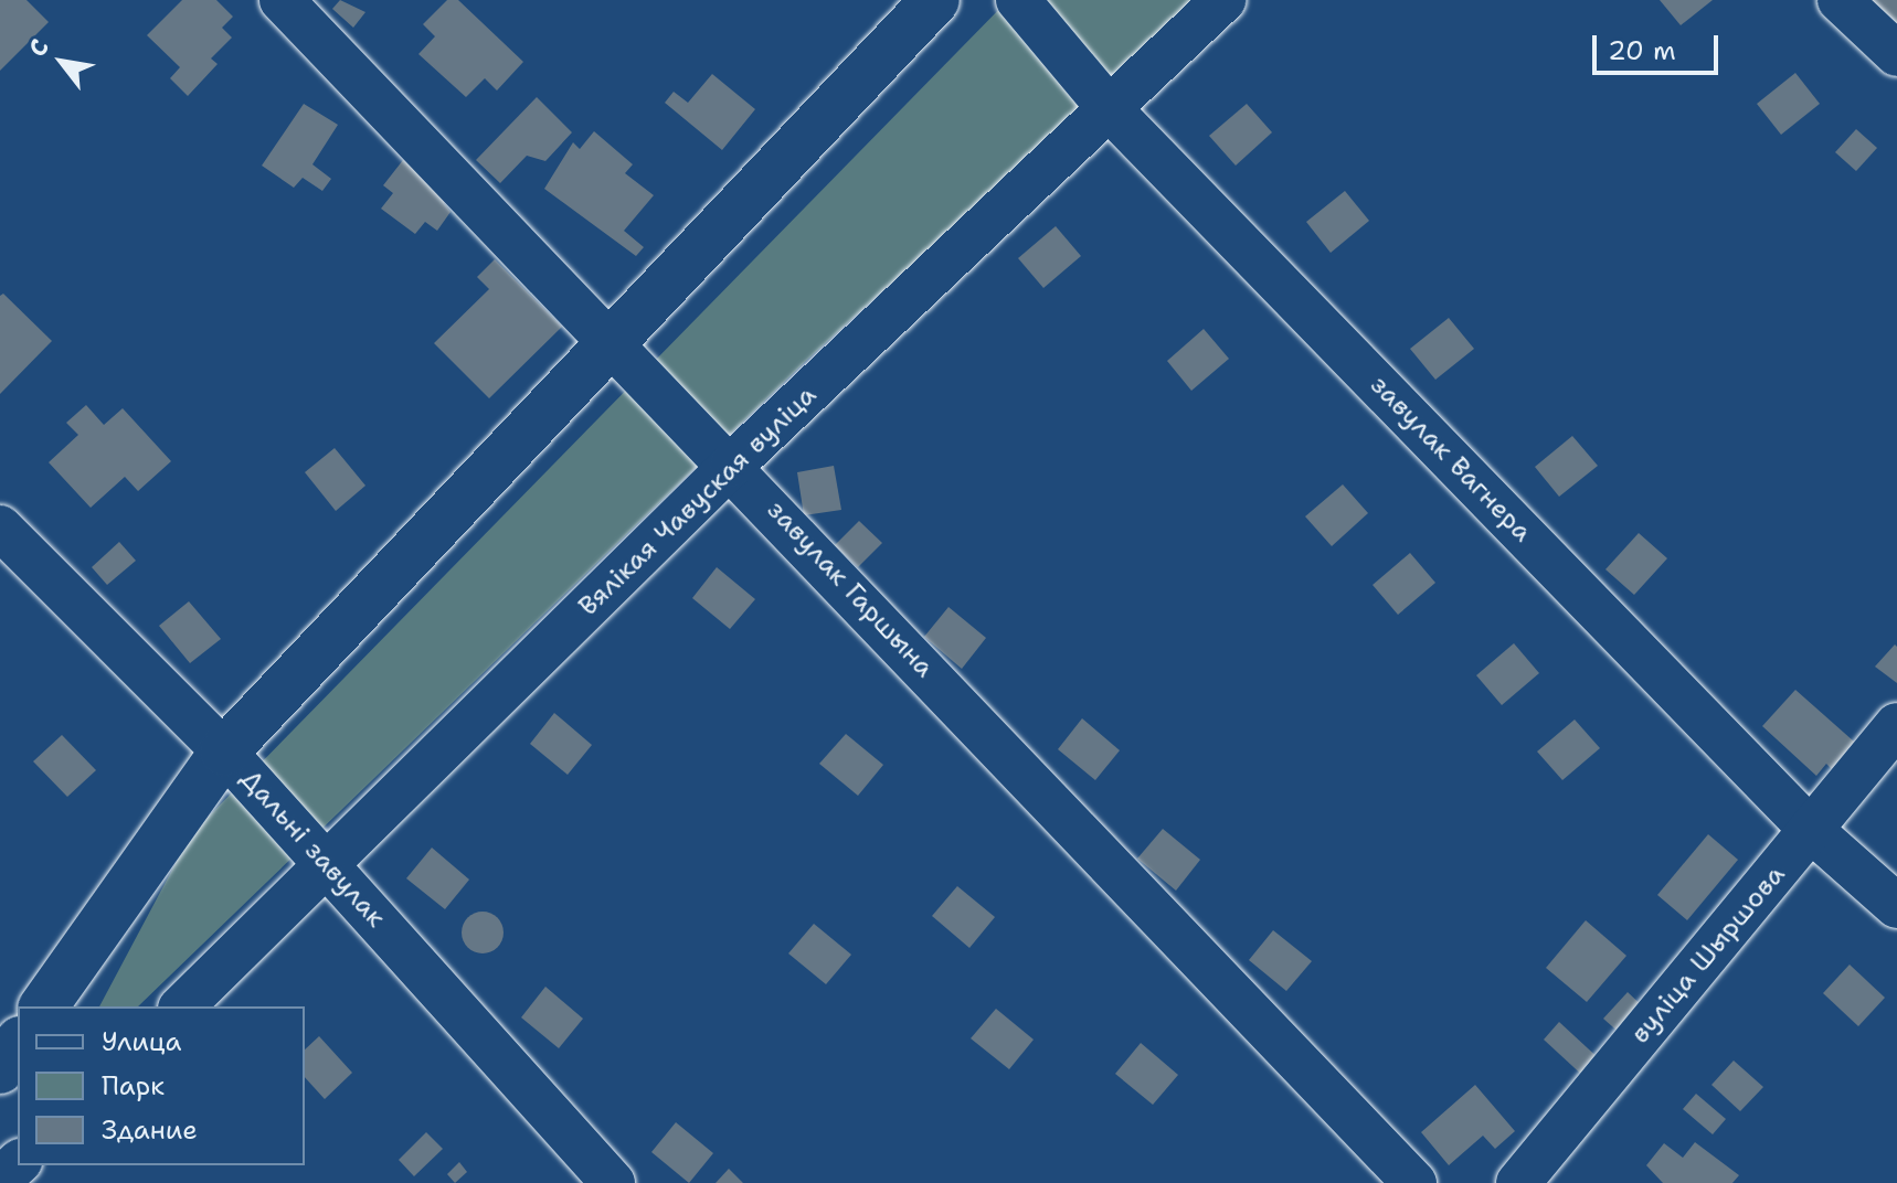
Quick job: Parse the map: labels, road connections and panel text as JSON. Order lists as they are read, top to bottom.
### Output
{
  "streets": {
    "street": [
      "завулак Вагнера",
      "Вялікая Чавуская вуліца",
      "завулак Гаршына",
      "Дальні завулак",
      "вуліца Шыршова"
    ]
  },
  "crossings": [
    ["завулак Вагнера", "Вялікая Чавуская вуліца"],
    ["завулак Вагнера", "вуліца Шыршова"],
    ["Вялікая Чавуская вуліца", "завулак Гаршына"],
    ["Вялікая Чавуская вуліца", "Дальні завулак"]
  ],
  "legend": ["Улица", "Парк", "Здание"],
  "scale_bar": "20 m",
  "north": "top left"
}
